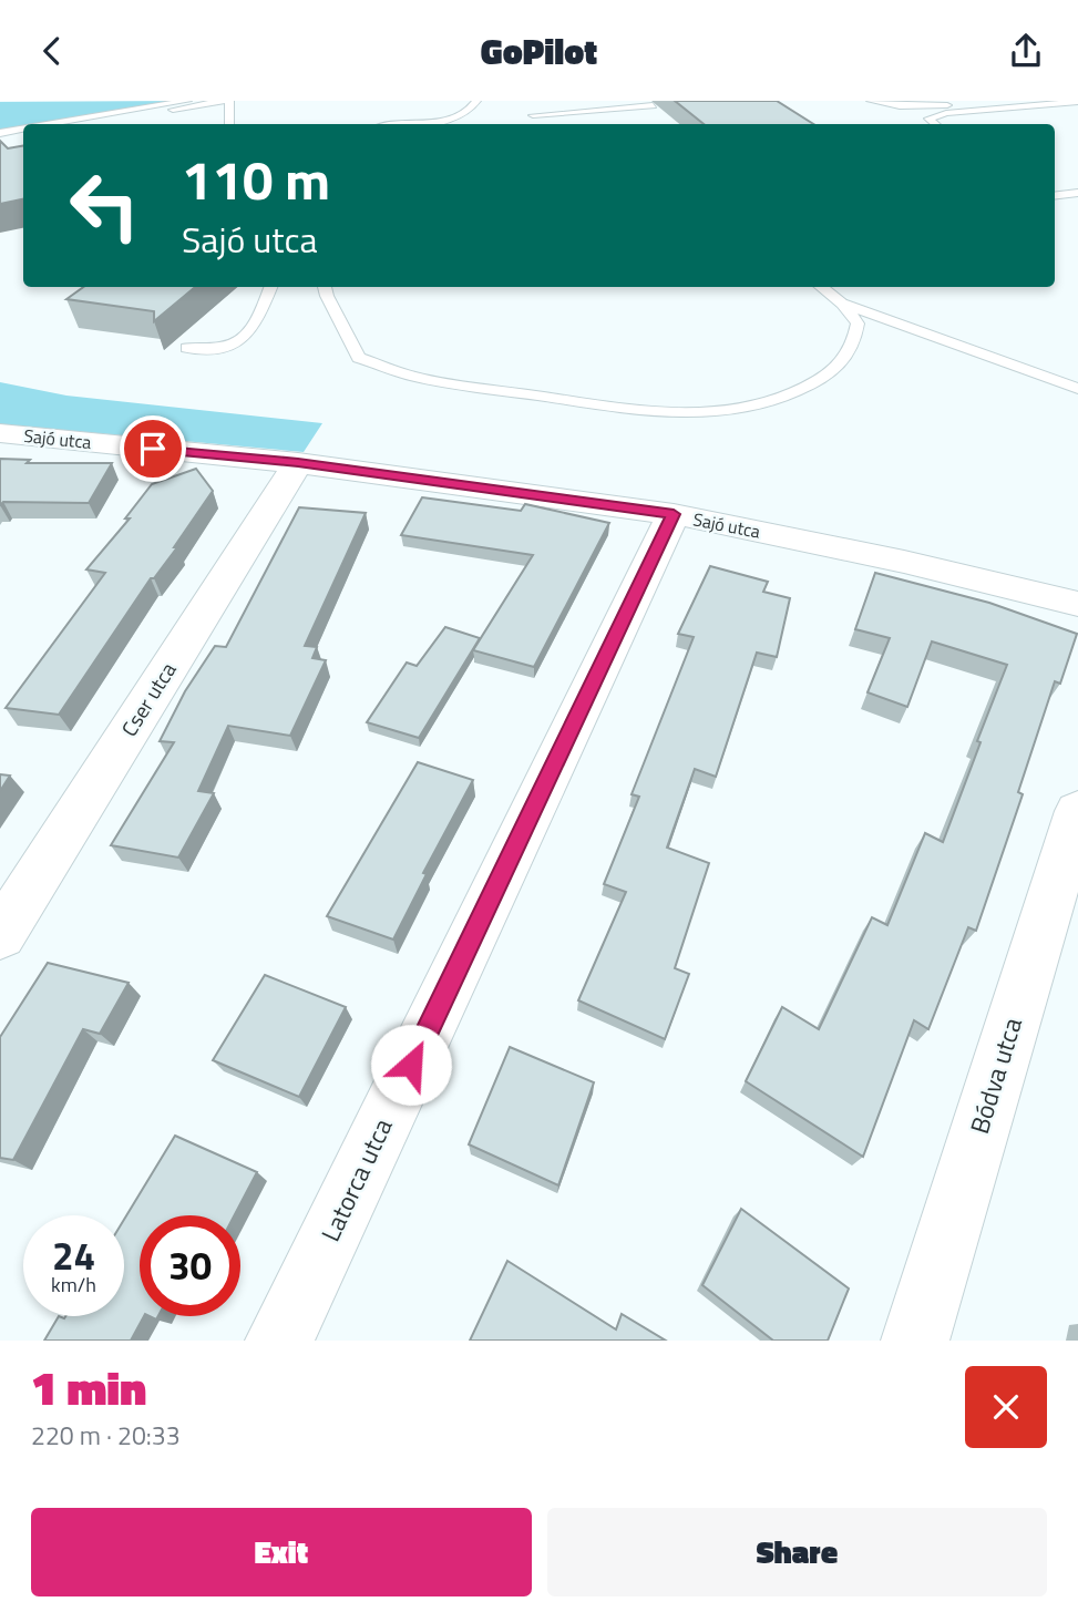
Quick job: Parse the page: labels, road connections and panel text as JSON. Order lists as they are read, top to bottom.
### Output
{
  "streets": {
    "street": [
      "Sajó utca",
      "Cser utca",
      "Bódva utca",
      "Latorca utca"
    ]
  },
  "crossings": [
    ["Sajó utca", "Cser utca"],
    ["Sajó utca", "Latorca utca"]
  ],
  "page": {
    "header": "GoPilot",
    "turn": ["110 m", "Sajó utca"],
    "speed": "24 km/h",
    "limit": "30",
    "heading": ["1 min", "220 m · 20:33"],
    "buttons": ["Exit", "Share"]
  }
}
